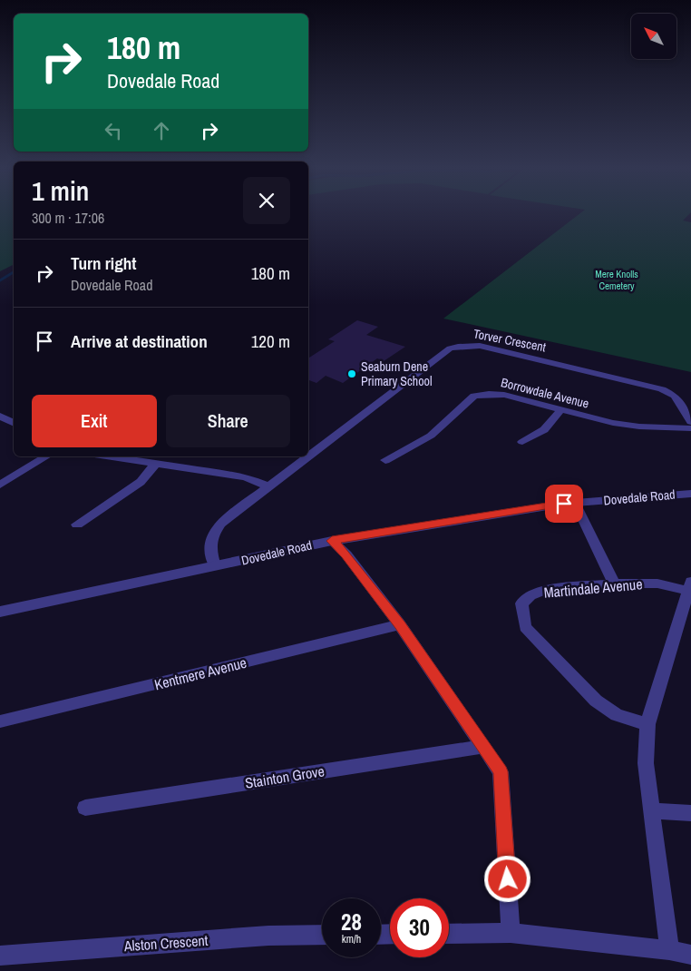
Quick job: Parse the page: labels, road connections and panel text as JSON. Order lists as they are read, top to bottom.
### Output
{
  "streets": {
    "street": [
      "Torver Crescent",
      "Borrowdale Avenue",
      "Dovedale Road",
      "Martindale Avenue",
      "Kentmere Avenue",
      "Stainton Grove",
      "Alston Crescent"
    ]
  },
  "crossings": [
    ["Torver Crescent", "Dovedale Road"]
  ],
  "parks": ["Mere Knolls Cemetery"],
  "places": ["Seaburn Dene Primary School"],
  "north": "top left",
  "page": {
    "turn": ["180 m", "Dovedale Road"],
    "heading": ["1 min", "300 m · 17:06"],
    "list": [
      {
        "name": "Turn right",
        "note": "Dovedale Road",
        "value": "180 m"
      },
      {
        "name": "Arrive at destination",
        "value": "120 m"
      }
    ],
    "buttons": ["Exit", "Share"],
    "speed": "28 km/h",
    "limit": "30"
  }
}
